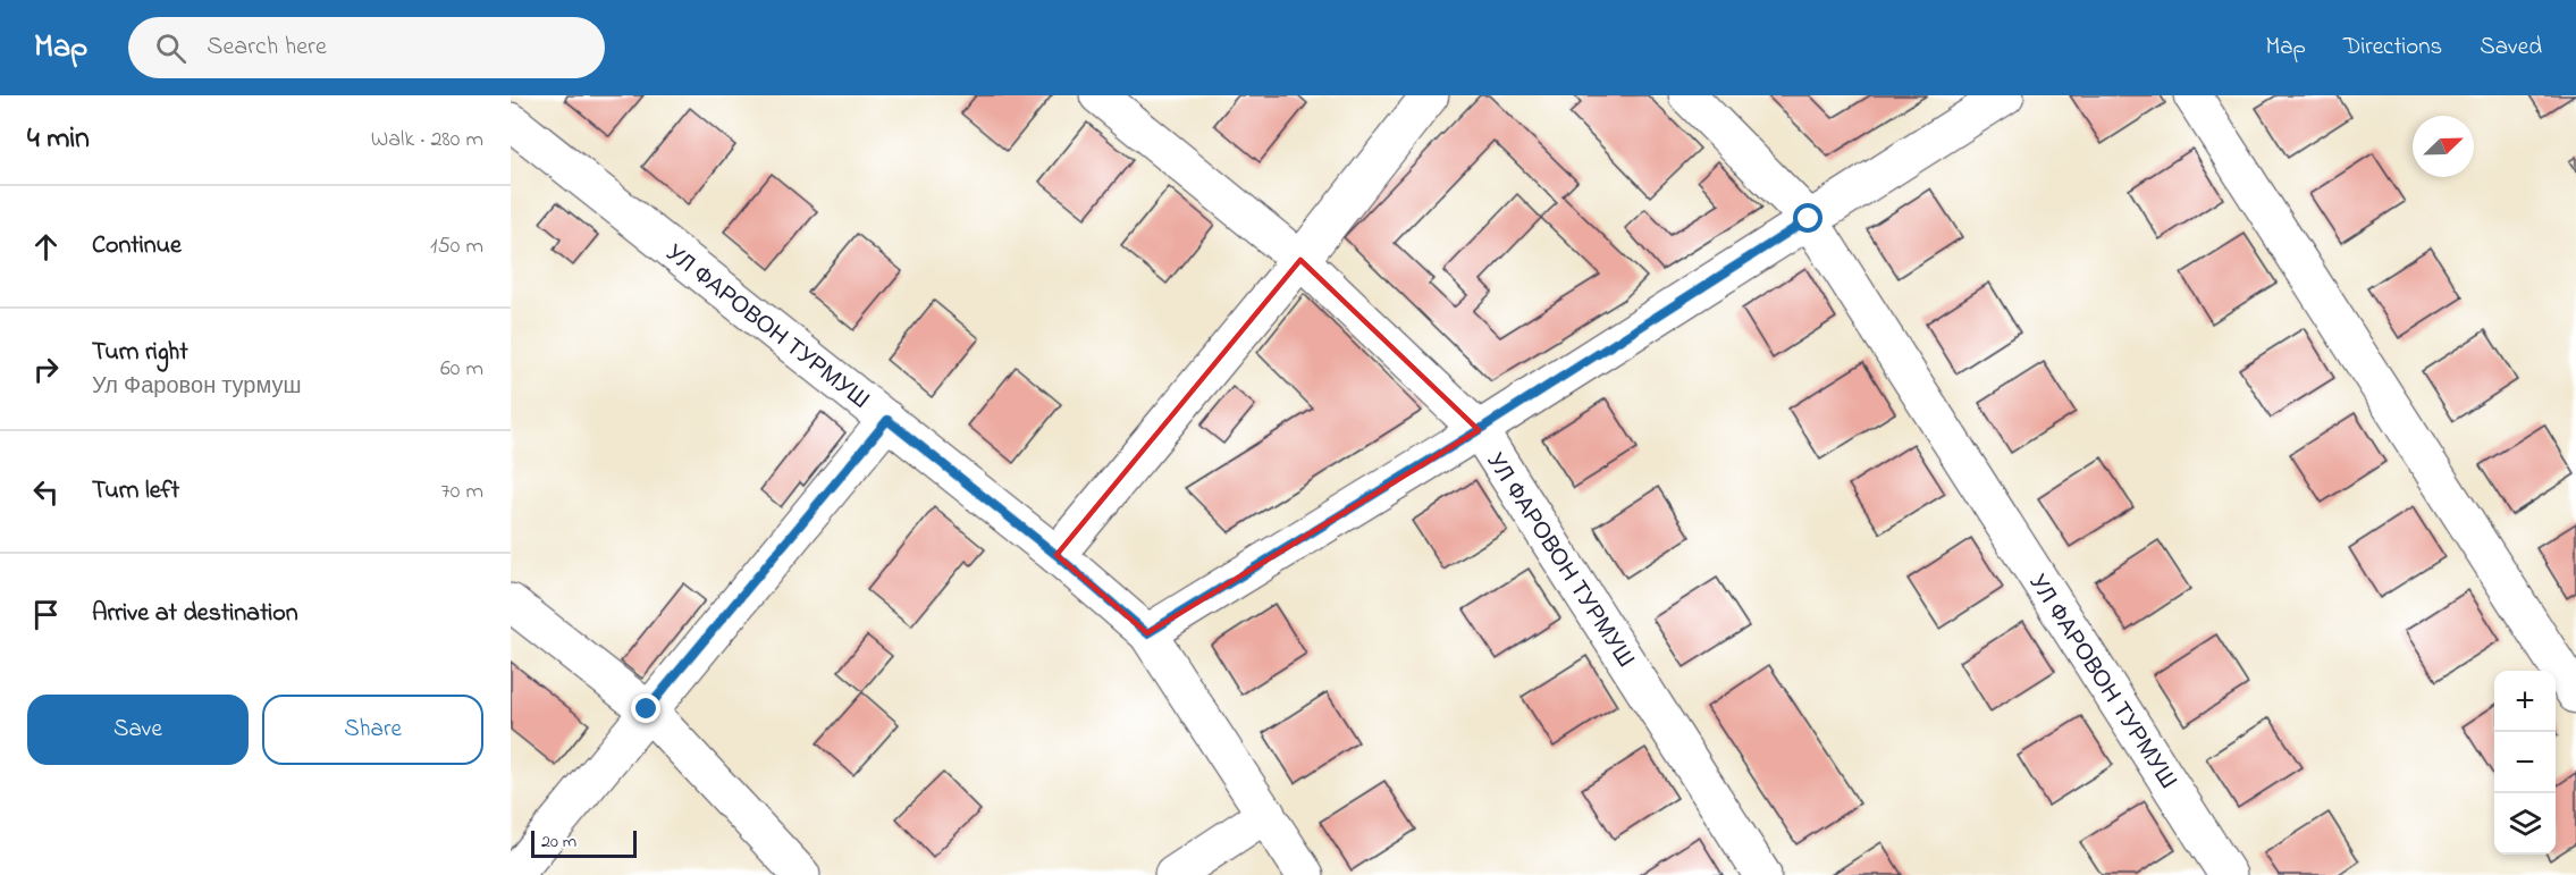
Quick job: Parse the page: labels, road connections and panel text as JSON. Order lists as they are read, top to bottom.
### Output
{
  "streets": {
    "street": ["УЛ ФАРОВОН ТУРМУШ"]
  },
  "scale_bar": "20 m",
  "north": "top right",
  "page": {
    "header": "Map",
    "search": "Search here",
    "nav": ["Map", "Directions", "Saved"],
    "heading": ["4 min", "Walk · 280 m"],
    "list": [
      ["Continue", "150 m"],
      ["Turn right", "Ул Фаровон турмуш", "60 m"],
      ["Turn left", "70 m"],
      "Arrive at destination"
    ],
    "map_buttons": ["+", "−"],
    "buttons": ["Save", "Share"],
    "scale": "20 m"
  }
}
